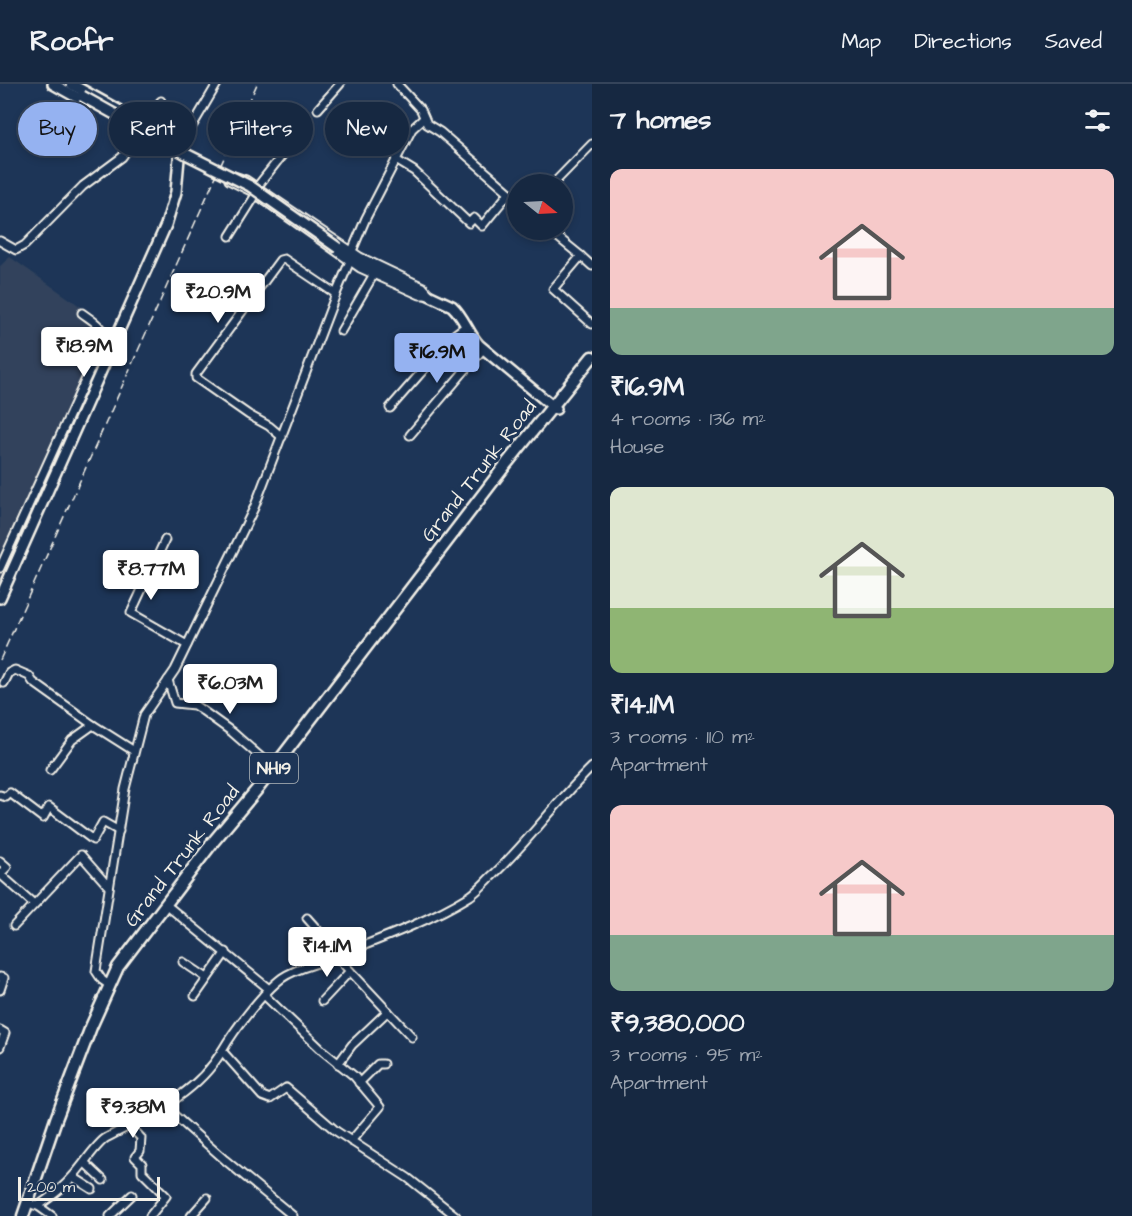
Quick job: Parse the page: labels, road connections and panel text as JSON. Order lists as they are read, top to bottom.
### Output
{
  "streets": {
    "highway": ["Grand Trunk Road", "NH19"]
  },
  "scale_bar": "200 m",
  "north": "right",
  "page": {
    "header": "Roofr",
    "nav": ["Map", "Directions", "Saved"],
    "heading": "7 homes",
    "chip": [
      "Buy",
      "Rent",
      "Filters",
      "New"
    ],
    "list": [
      {
        "name": "₹16.9M",
        "note": "4 rooms · 136 m² · House"
      },
      {
        "name": "₹14.1M",
        "note": "3 rooms · 110 m² · Apartment"
      },
      {
        "name": "₹9,380,000",
        "note": "3 rooms · 95 m² · Apartment"
      }
    ],
    "price": [
      "₹20.9M",
      "₹18.9M",
      "₹16.9M",
      "₹8.77M",
      "₹6.03M",
      "₹14.1M",
      "₹9.38M"
    ],
    "scale": "200 m"
  }
}
